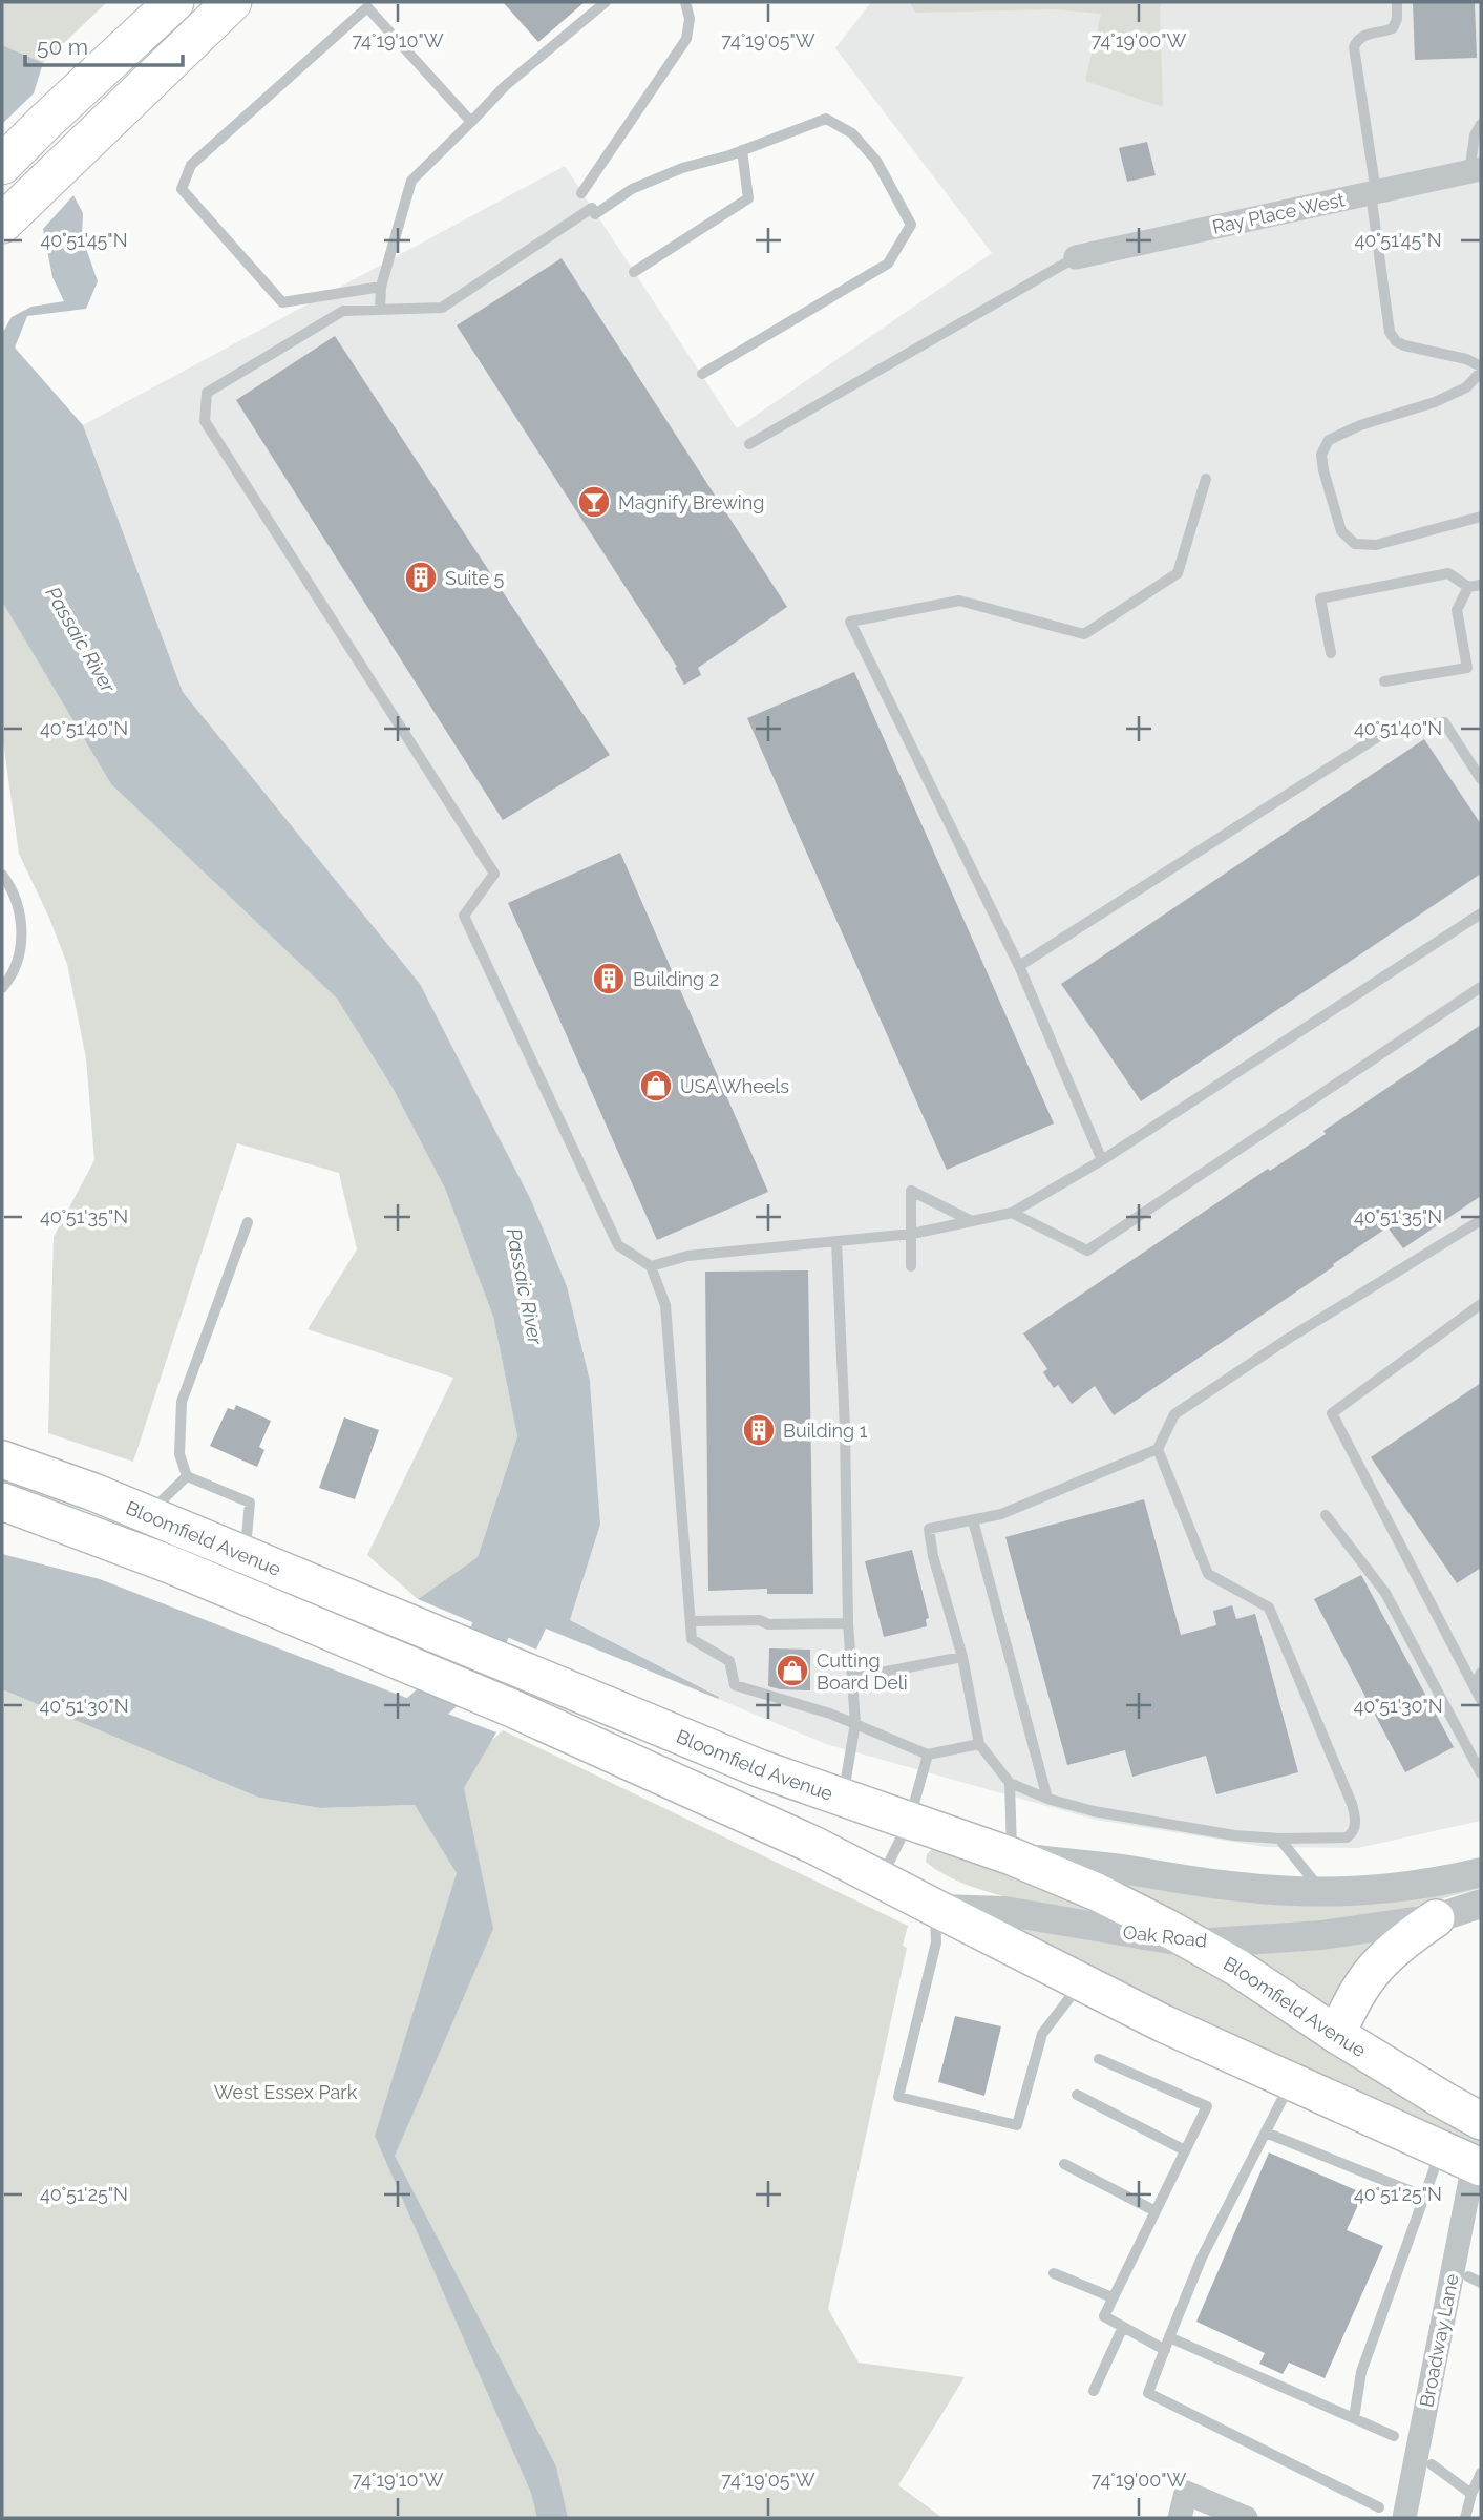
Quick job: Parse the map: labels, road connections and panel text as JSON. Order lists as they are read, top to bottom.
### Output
{
  "streets": {
    "main road": ["Bloomfield Avenue"],
    "street": ["Ray Place West", "Oak Road", "Broadway Lane"]
  },
  "crossings": [
    ["Bloomfield Avenue", "Oak Road"],
    ["Bloomfield Avenue", "Broadway Lane"]
  ],
  "water": ["Passaic River"],
  "parks": ["West Essex Park"],
  "places": {
    "bar": ["Magnify Brewing"],
    "building": ["Suite 5", "Building 2", "Building 1"],
    "shop": ["USA Wheels", "Cutting Board Deli"]
  },
  "scale_bar": "50 m",
  "coordinates": [
    "74°19'10\"W",
    "74°19'05\"W",
    "74°19'00\"W",
    "40°51'45\"N",
    "40°51'40\"N",
    "40°51'35\"N",
    "40°51'30\"N",
    "40°51'25\"N"
  ]
}
